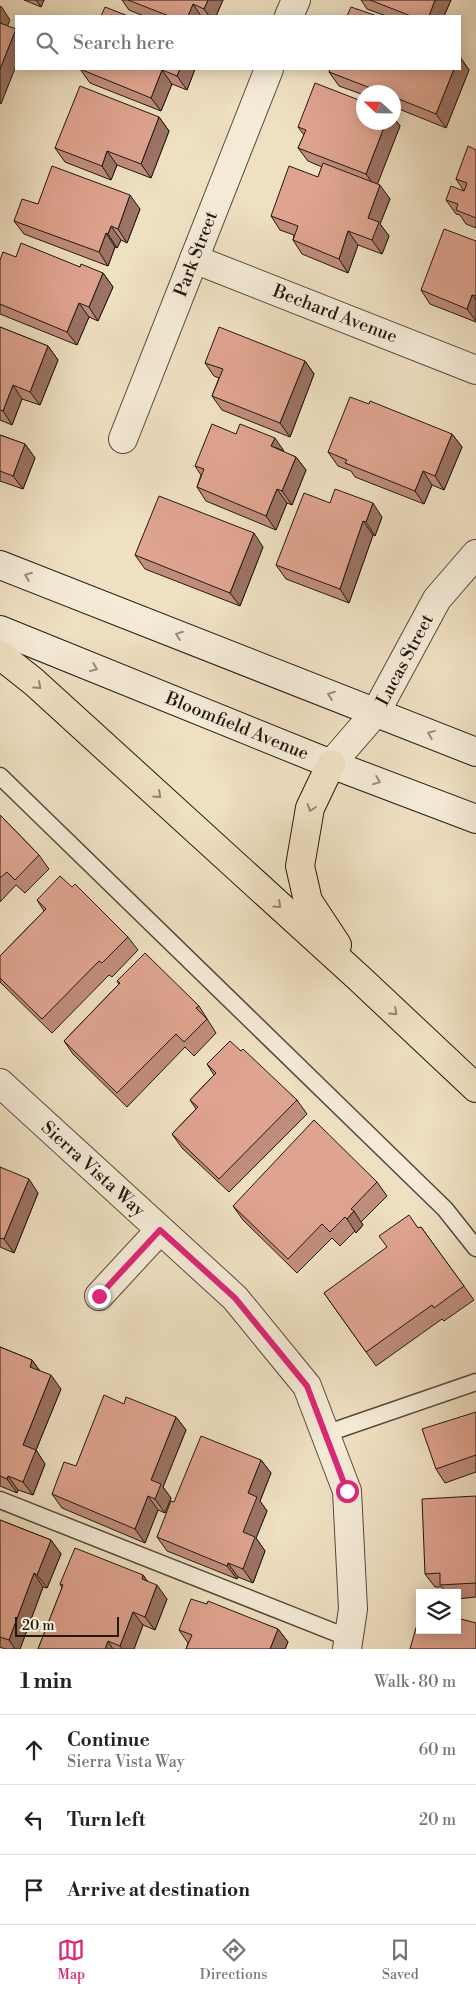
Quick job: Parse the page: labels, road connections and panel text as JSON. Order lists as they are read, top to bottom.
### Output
{
  "streets": {
    "street": [
      "Park Street",
      "Bechard Avenue",
      "Lucas Street",
      "Bloomfield Avenue",
      "Sierra Vista Way"
    ]
  },
  "crossings": [
    ["Park Street", "Bechard Avenue"],
    ["Lucas Street", "Bloomfield Avenue"]
  ],
  "scale_bar": "20 m",
  "north": "left",
  "page": {
    "search": "Search here",
    "scale": "20 m",
    "heading": ["1 min", "Walk · 80 m"],
    "list": [
      ["Continue", "Sierra Vista Way", "60 m"],
      ["Turn left", "20 m"],
      "Arrive at destination"
    ],
    "nav": ["Map", "Directions", "Saved"]
  }
}
